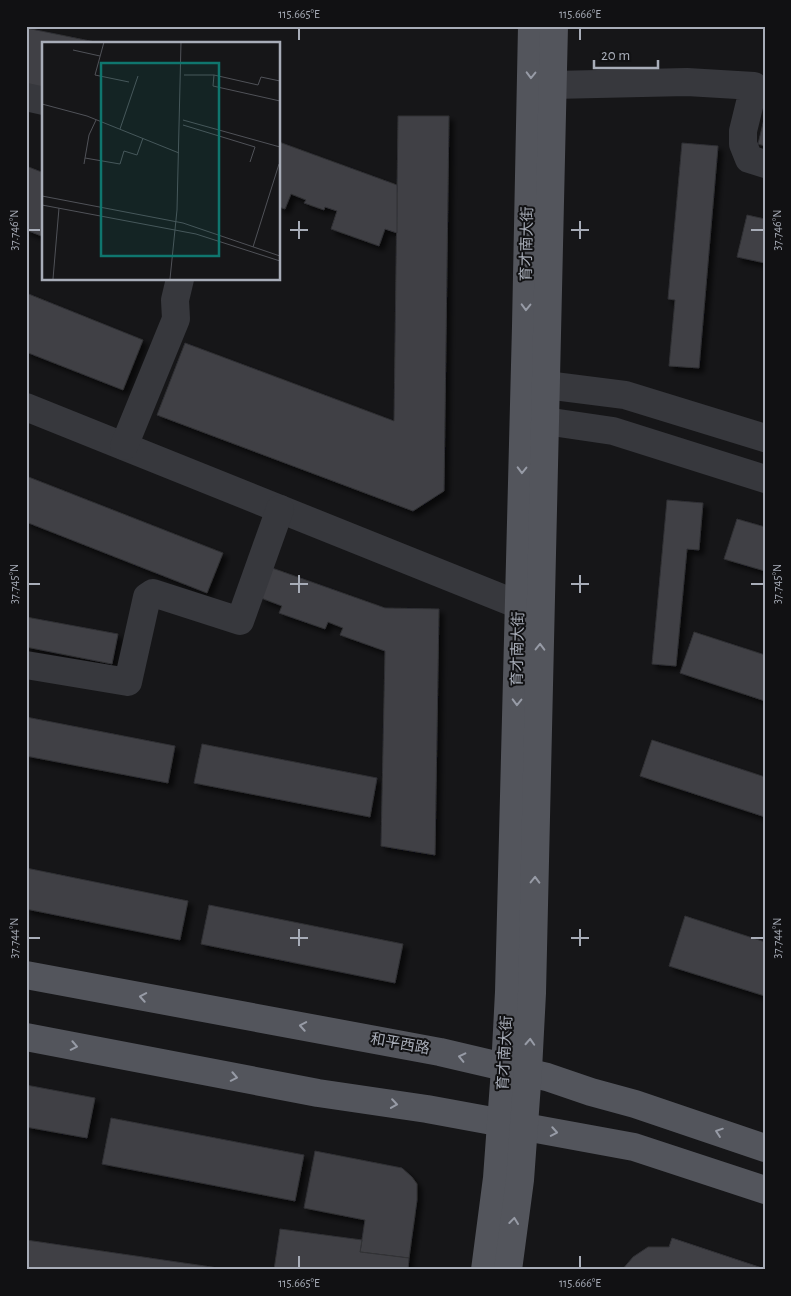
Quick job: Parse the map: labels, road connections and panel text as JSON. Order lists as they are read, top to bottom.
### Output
{
  "streets": {
    "main road": ["育才南大街", "和平西路"]
  },
  "crossings": [
    ["育才南大街", "和平西路"]
  ],
  "scale_bar": "20 m",
  "coordinates": [
    "115.665°E",
    "115.666°E",
    "37.746°N",
    "37.745°N",
    "37.744°N"
  ]
}
